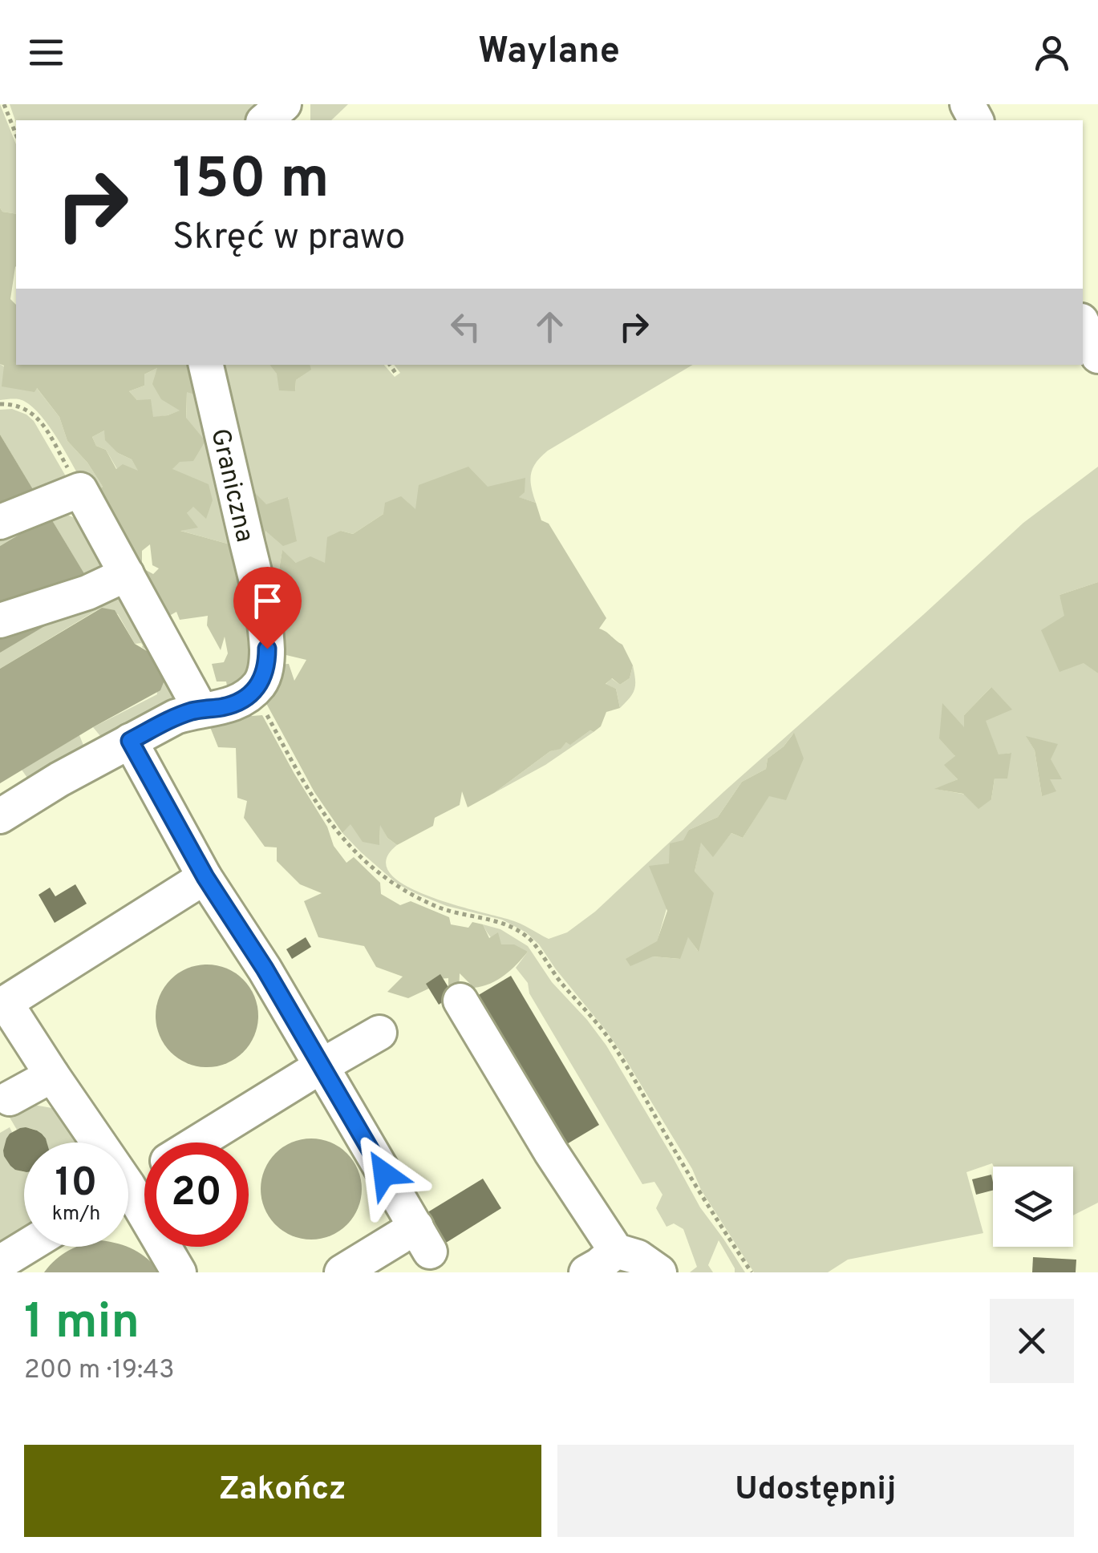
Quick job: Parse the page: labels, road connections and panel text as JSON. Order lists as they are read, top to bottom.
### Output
{
  "streets": {
    "street": ["Graniczna"]
  },
  "page": {
    "header": "Waylane",
    "turn": ["150 m", "Skręć w prawo"],
    "speed": "10 km/h",
    "limit": "20",
    "heading": ["1 min", "200 m · 19:43"],
    "buttons": ["Zakończ", "Udostępnij"]
  }
}
